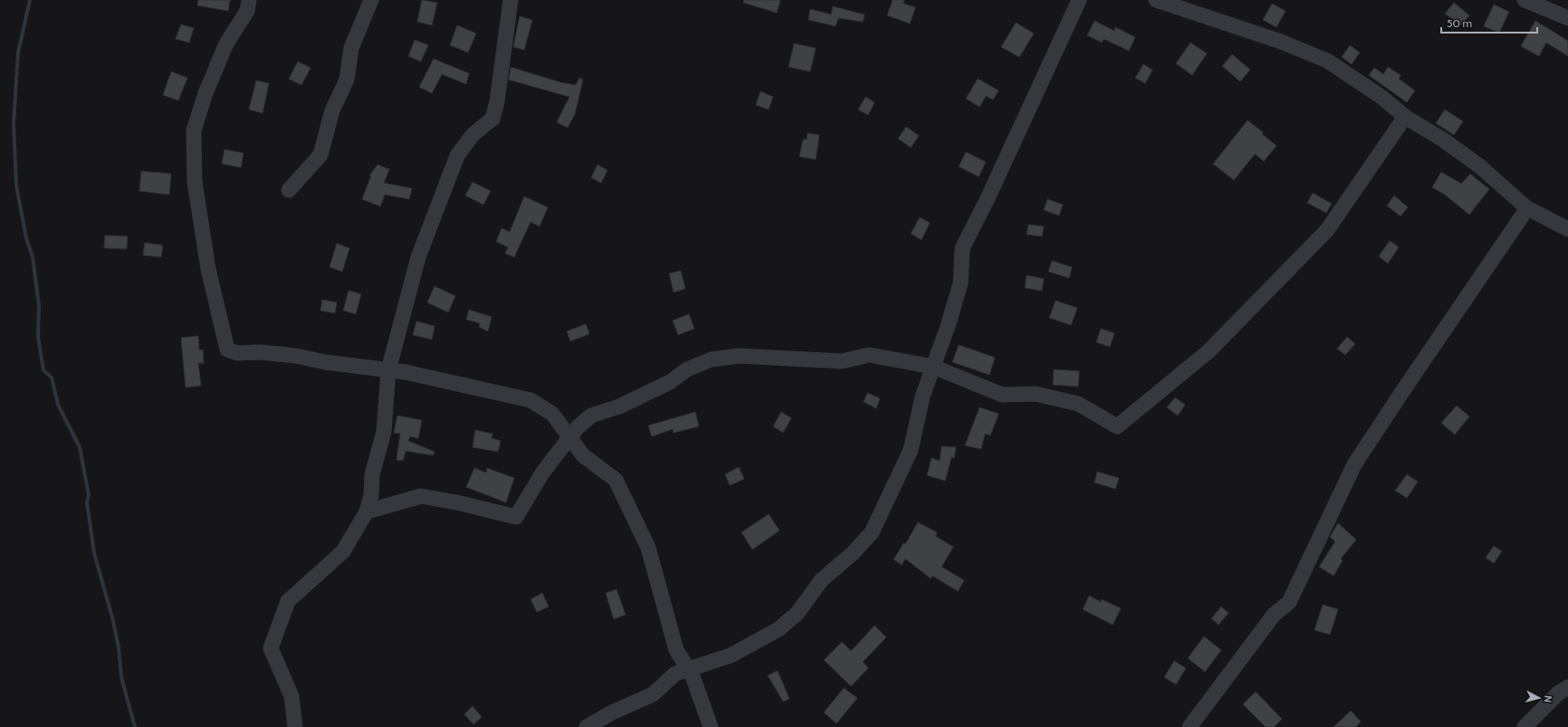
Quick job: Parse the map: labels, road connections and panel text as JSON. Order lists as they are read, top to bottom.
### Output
{
  "scale_bar": "50 m",
  "north": "right"
}
